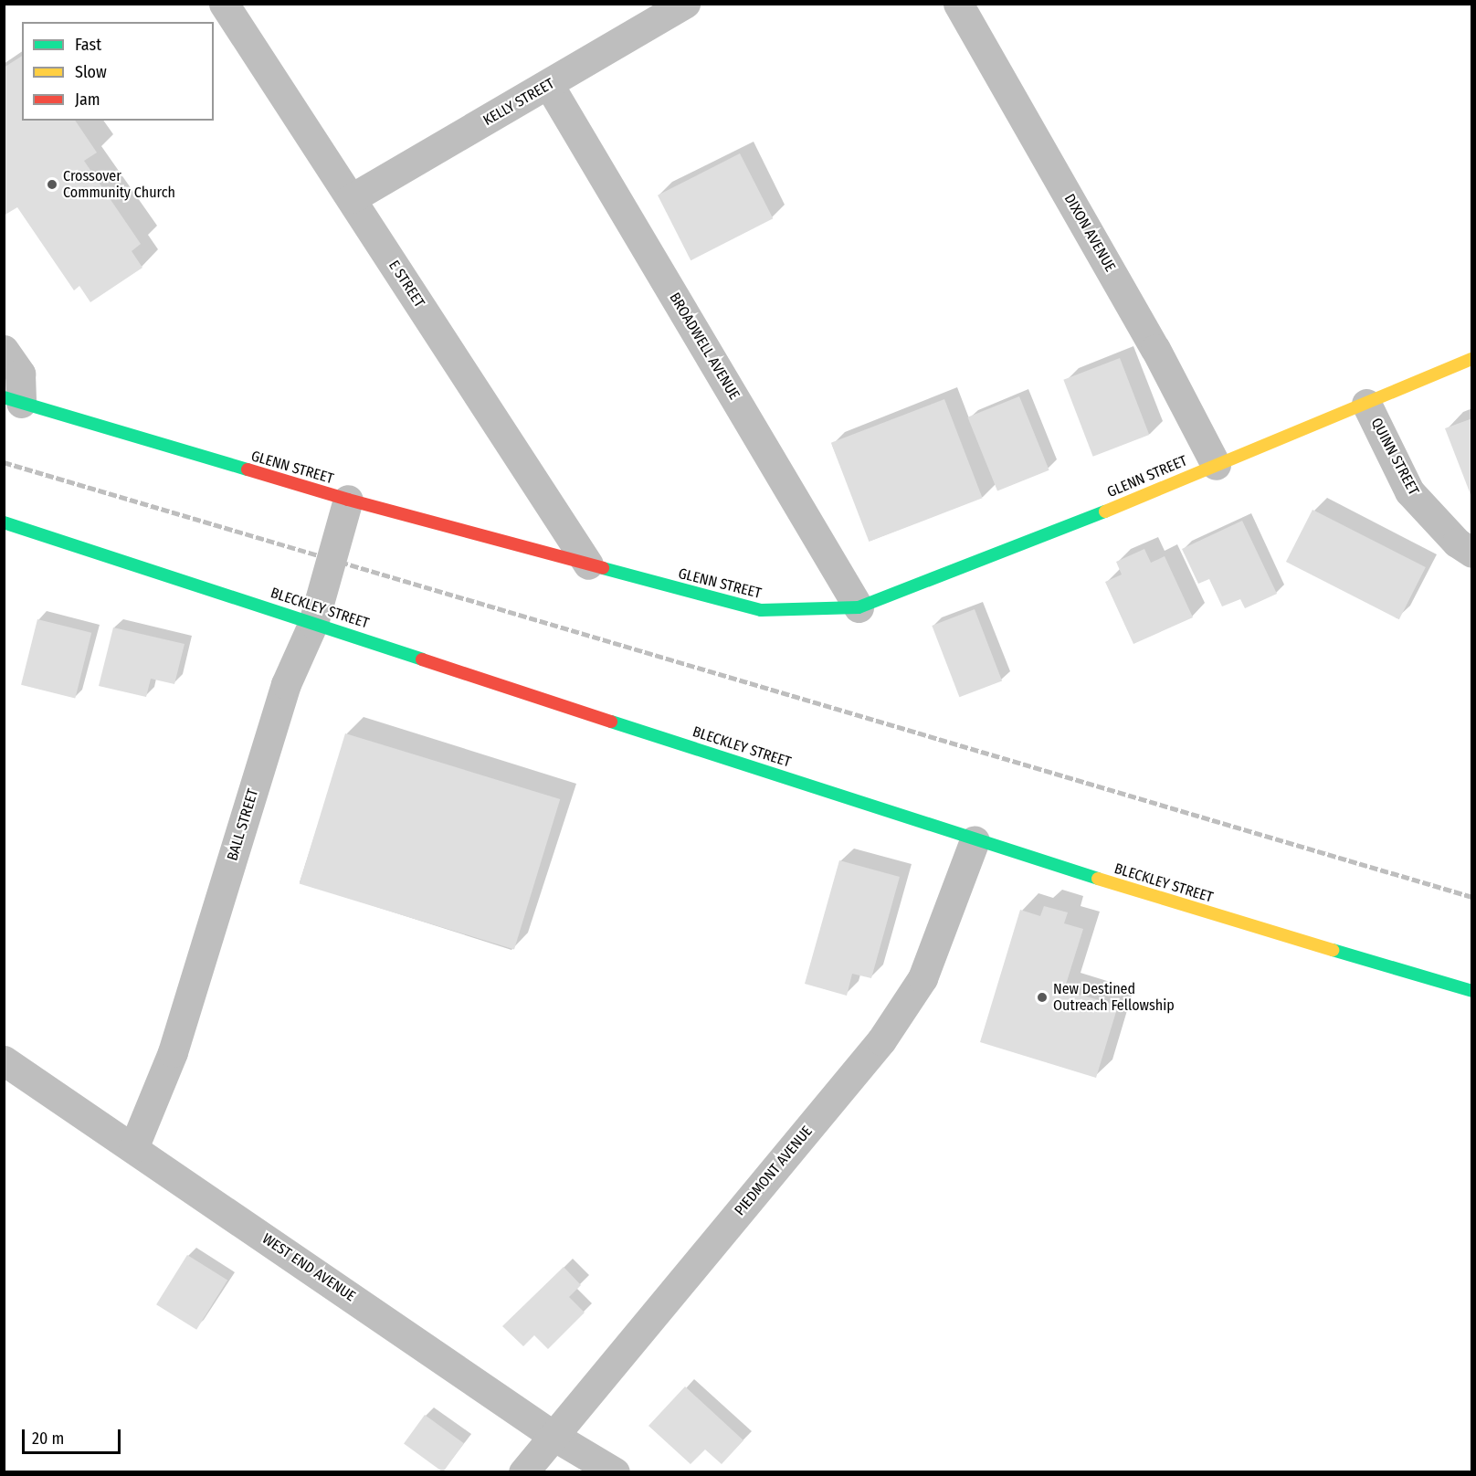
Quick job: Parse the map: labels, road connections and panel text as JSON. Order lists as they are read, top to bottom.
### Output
{
  "streets": {
    "street": [
      "KELLY STREET",
      "DIXON AVENUE",
      "E STREET",
      "BROADWELL AVENUE",
      "QUINN STREET",
      "GLENN STREET",
      "BLECKLEY STREET",
      "BALL STREET",
      "PIEDMONT AVENUE",
      "WEST END AVENUE"
    ]
  },
  "crossings": [
    ["KELLY STREET", "E STREET"],
    ["KELLY STREET", "BROADWELL AVENUE"],
    ["DIXON AVENUE", "GLENN STREET"],
    ["E STREET", "GLENN STREET"],
    ["BROADWELL AVENUE", "GLENN STREET"],
    ["QUINN STREET", "GLENN STREET"],
    ["GLENN STREET", "BALL STREET"],
    ["BLECKLEY STREET", "BALL STREET"],
    ["BLECKLEY STREET", "PIEDMONT AVENUE"],
    ["BALL STREET", "WEST END AVENUE"],
    ["PIEDMONT AVENUE", "WEST END AVENUE"]
  ],
  "places": ["Crossover Community Church", "New Destined Outreach Fellowship"],
  "legend": ["Fast", "Slow", "Jam"],
  "scale_bar": "20 m"
}
